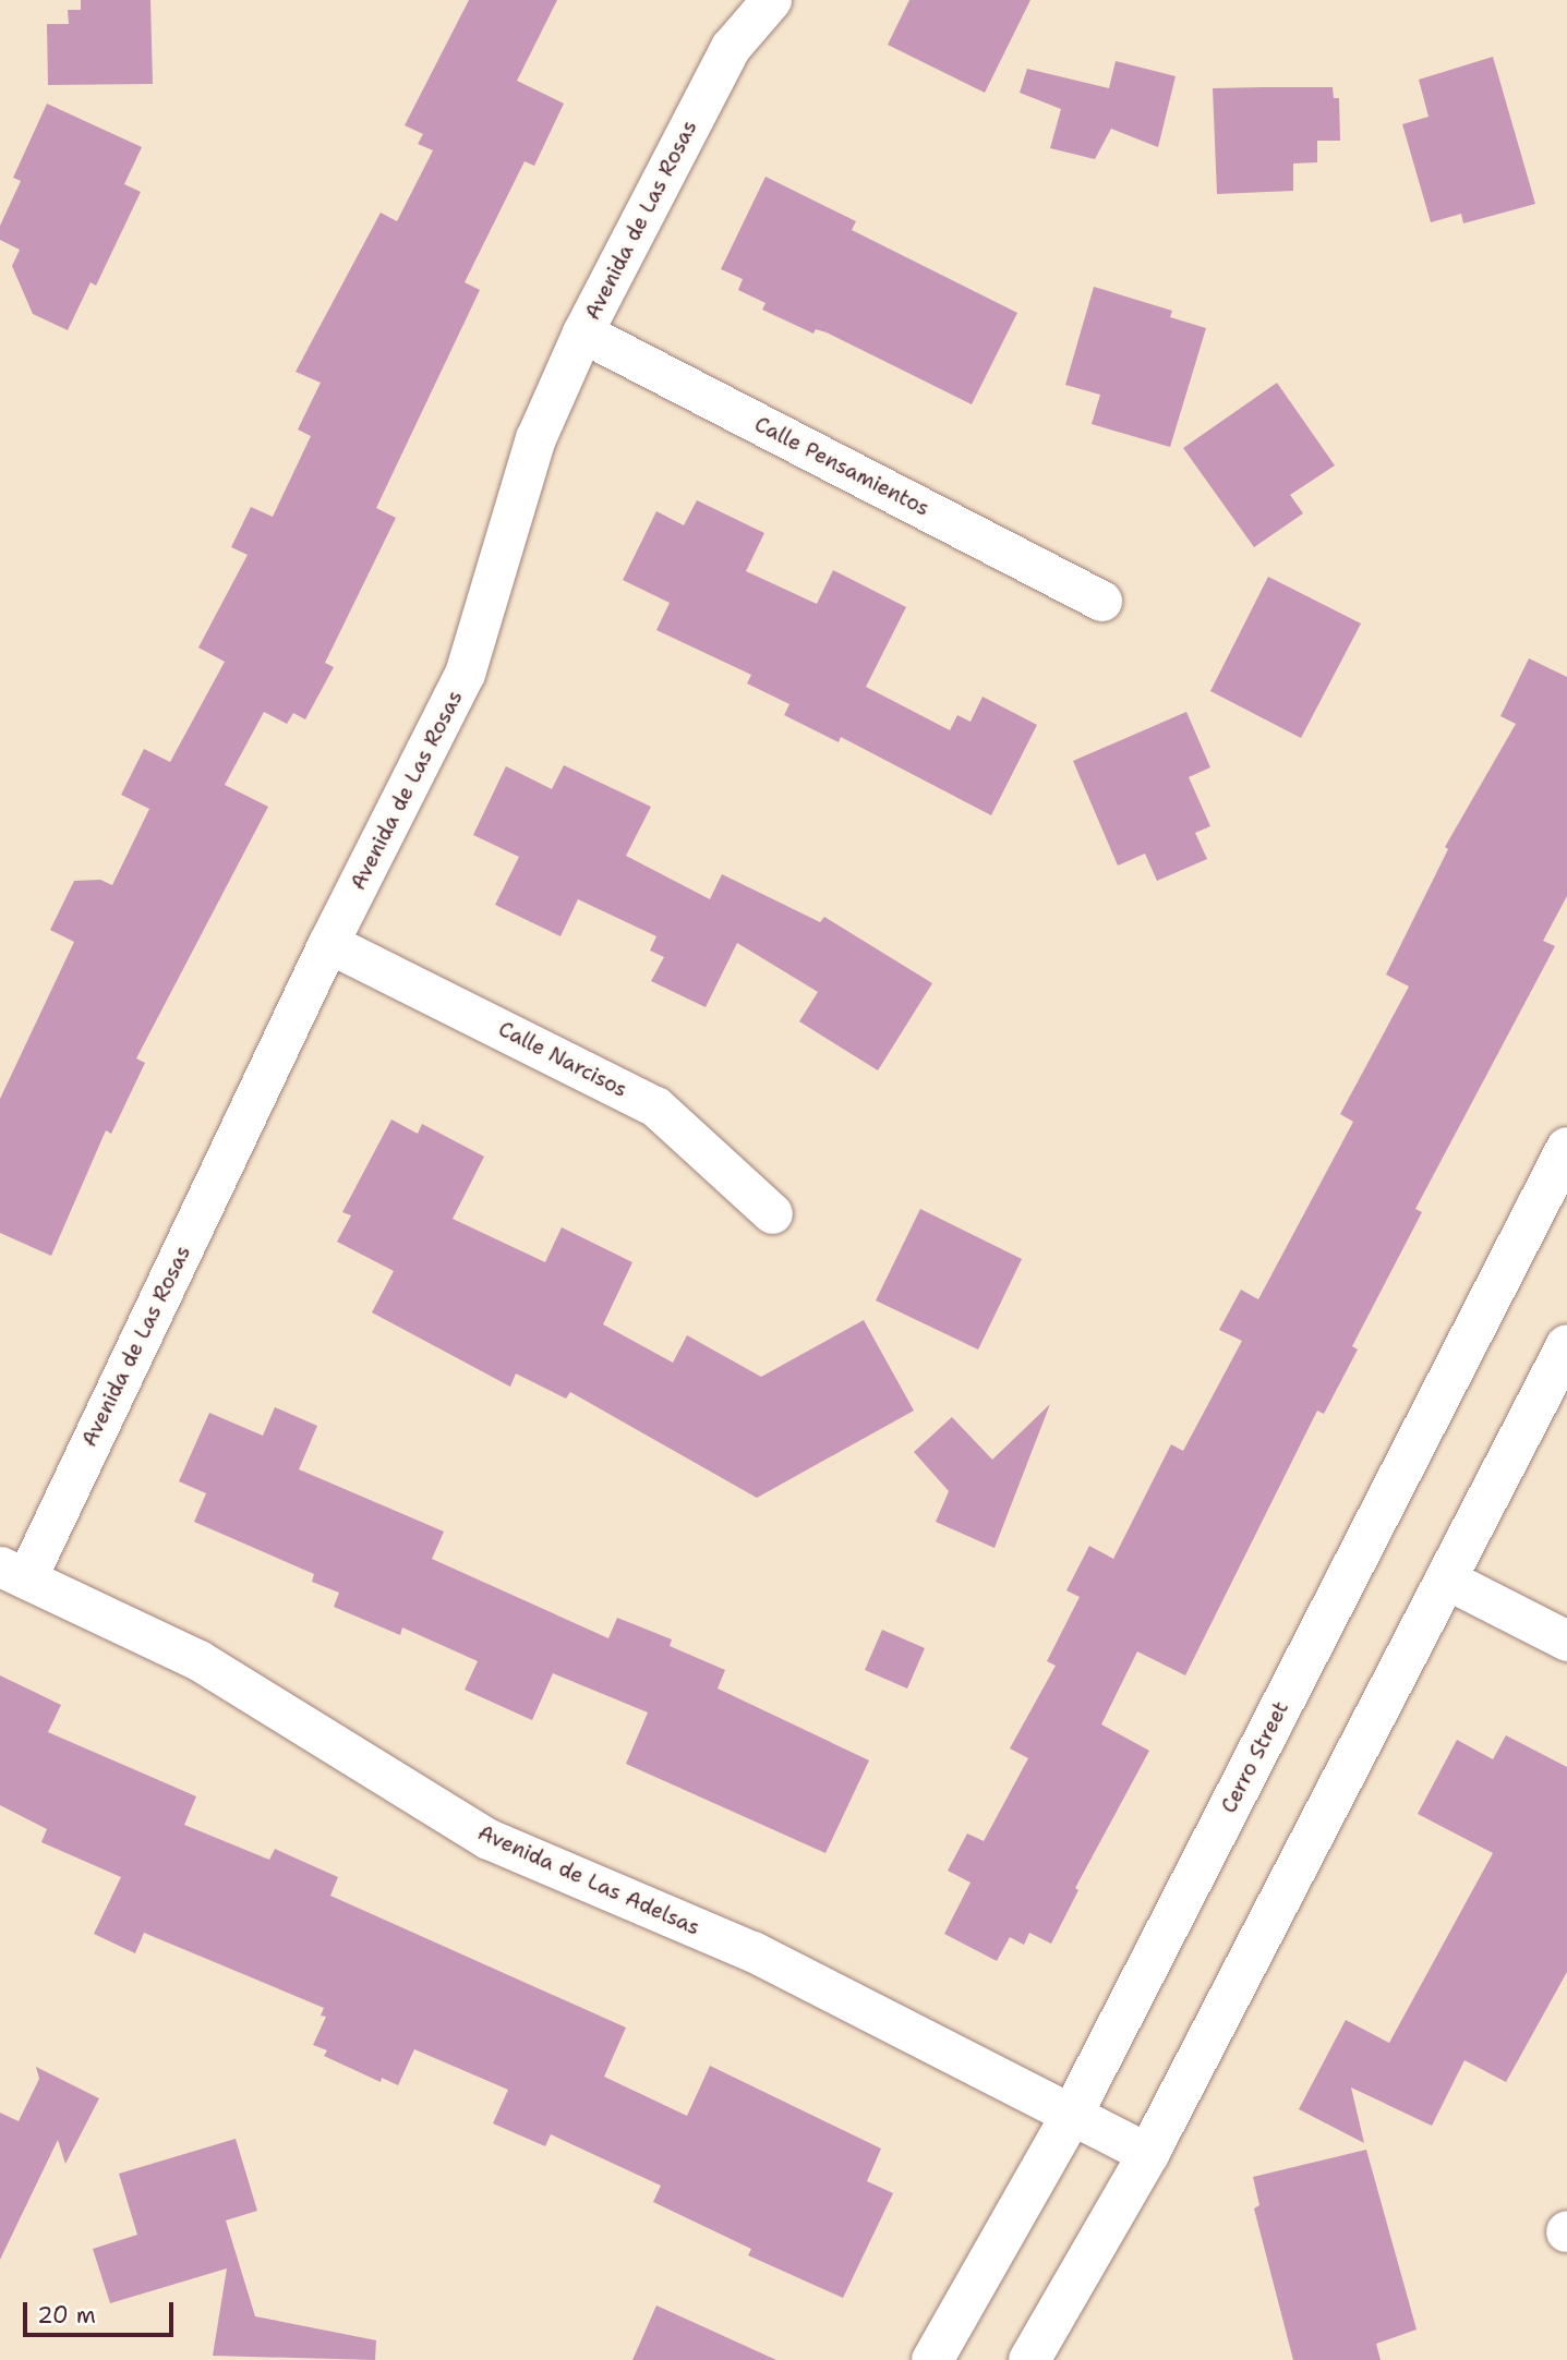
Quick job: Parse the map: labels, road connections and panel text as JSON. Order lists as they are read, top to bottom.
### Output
{
  "streets": {
    "street": [
      "Avenida de Las Rosas",
      "Calle Pensamientos",
      "Calle Narcisos",
      "Cerro Street",
      "Avenida de Las Adelsas"
    ]
  },
  "crossings": [
    ["Avenida de Las Rosas", "Calle Pensamientos"],
    ["Avenida de Las Rosas", "Calle Narcisos"],
    ["Avenida de Las Rosas", "Avenida de Las Adelsas"],
    ["Cerro Street", "Avenida de Las Adelsas"]
  ],
  "scale_bar": "20 m"
}
